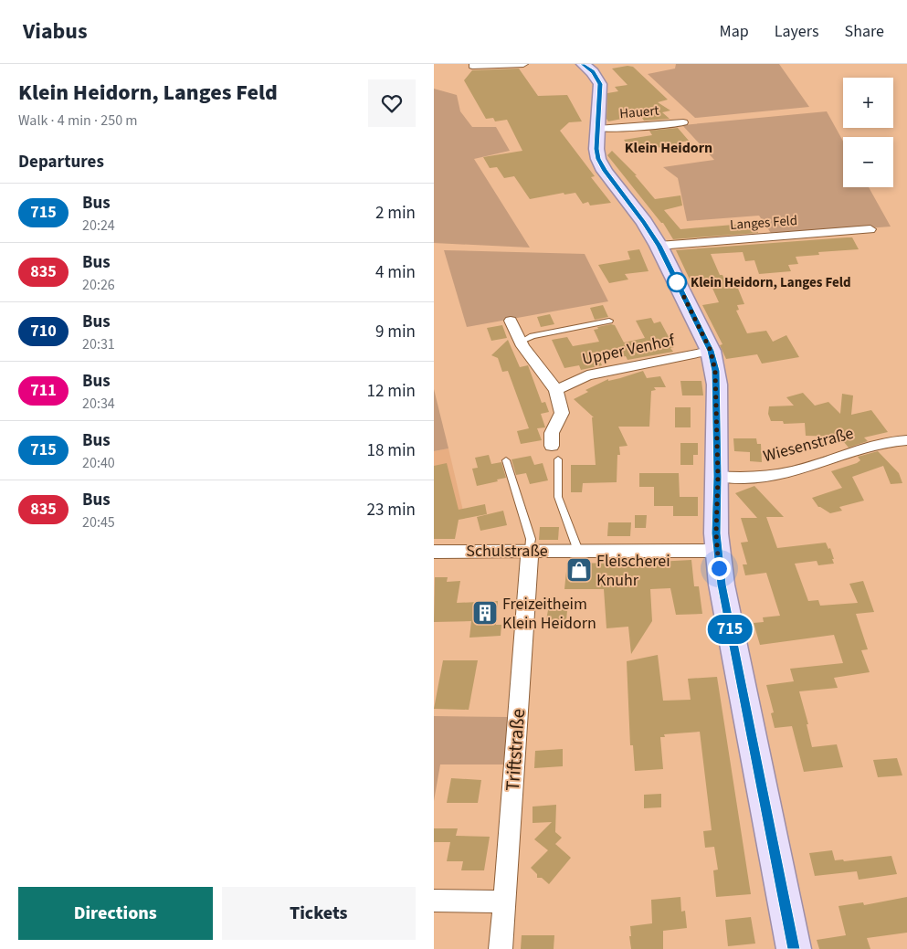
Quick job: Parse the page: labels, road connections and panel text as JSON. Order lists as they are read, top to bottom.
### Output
{
  "streets": {
    "street": [
      "Hauert",
      "Langes Feld",
      "Upper Venhof",
      "Wiesenstraße",
      "Schulstraße",
      "Triftstraße"
    ]
  },
  "crossings": [
    ["Schulstraße", "Triftstraße"]
  ],
  "districts": ["Klein Heidorn"],
  "places": {
    "other": ["Klein Heidorn, Langes Feld"],
    "shop": ["Fleischerei Knuhr"],
    "building": ["Freizeitheim Klein Heidorn"]
  },
  "lines": ["bus line 715"],
  "page": {
    "header": "Viabus",
    "nav": ["Map", "Layers", "Share"],
    "heading": [
      ["Klein Heidorn, Langes Feld", "Walk · 4 min · 250 m"],
      "Departures"
    ],
    "on_map": "715",
    "map_buttons": ["+", "−"],
    "list": [
      {
        "mark": "715",
        "name": "Bus",
        "note": "20:24",
        "value": "2 min"
      },
      {
        "mark": "835",
        "name": "Bus",
        "note": "20:26",
        "value": "4 min"
      },
      {
        "mark": "710",
        "name": "Bus",
        "note": "20:31",
        "value": "9 min"
      },
      {
        "mark": "711",
        "name": "Bus",
        "note": "20:34",
        "value": "12 min"
      },
      {
        "mark": "715",
        "name": "Bus",
        "note": "20:40",
        "value": "18 min"
      },
      {
        "mark": "835",
        "name": "Bus",
        "note": "20:45",
        "value": "23 min"
      }
    ],
    "buttons": ["Directions", "Tickets"]
  }
}
